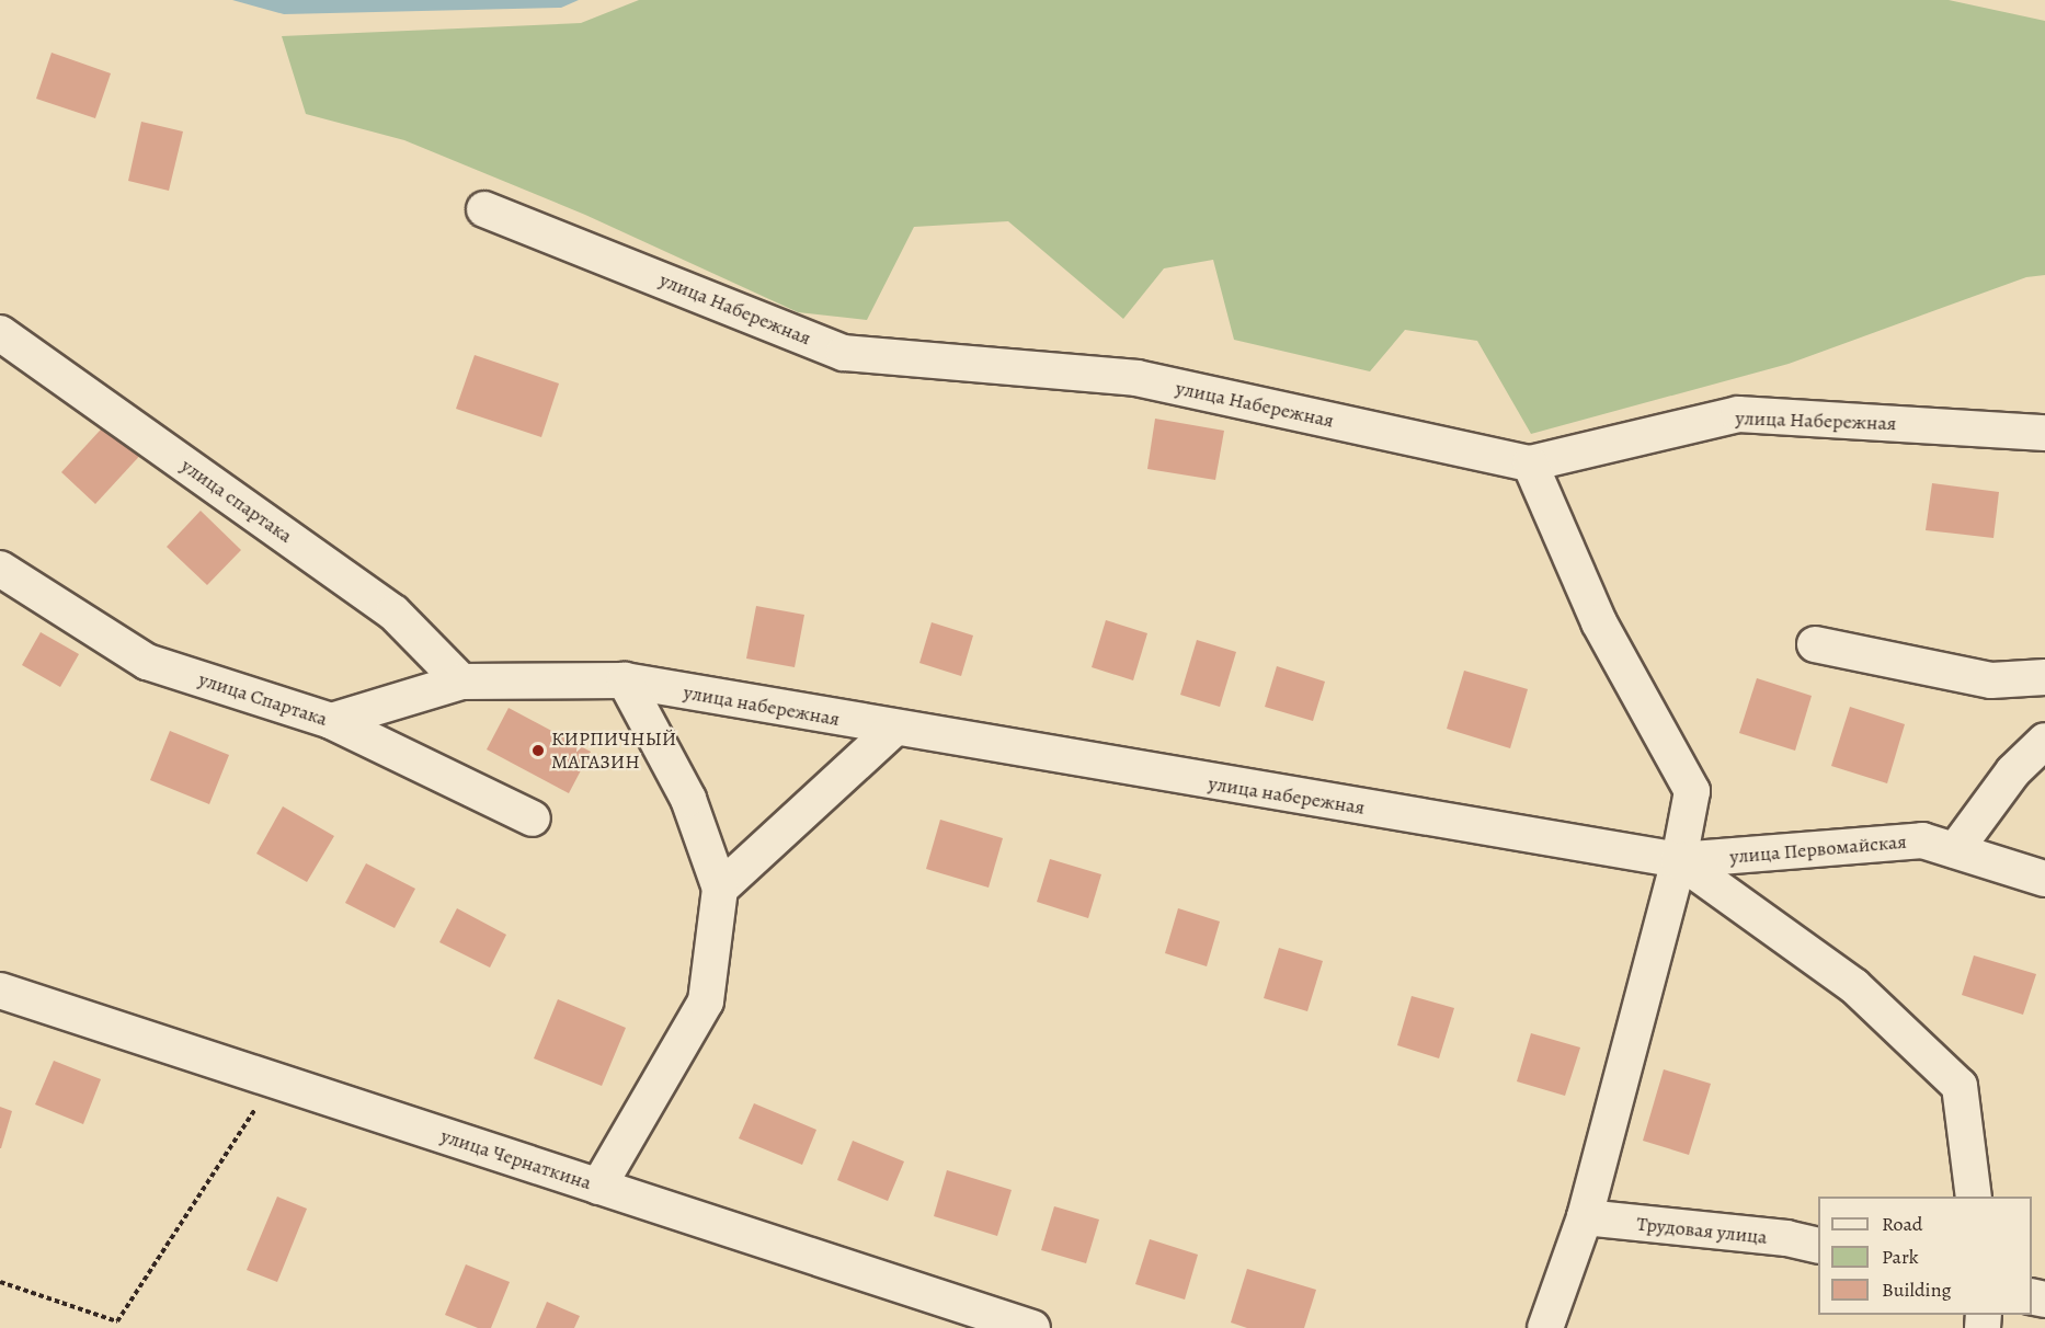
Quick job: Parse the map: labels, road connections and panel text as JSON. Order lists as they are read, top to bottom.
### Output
{
  "streets": {
    "street": [
      "улица Набережная",
      "улица спартака",
      "улица Спартака",
      "улица набережная",
      "улица Первомайская",
      "улица Чернаткина",
      "Трудовая улица"
    ]
  },
  "crossings": [
    ["улица спартака", "улица набережная"],
    ["улица Спартака", "улица набережная"],
    ["улица набережная", "улица Первомайская"]
  ],
  "places": ["КИРПИЧНЫЙ МАГАЗИН"],
  "legend": ["Road", "Park", "Building"]
}
